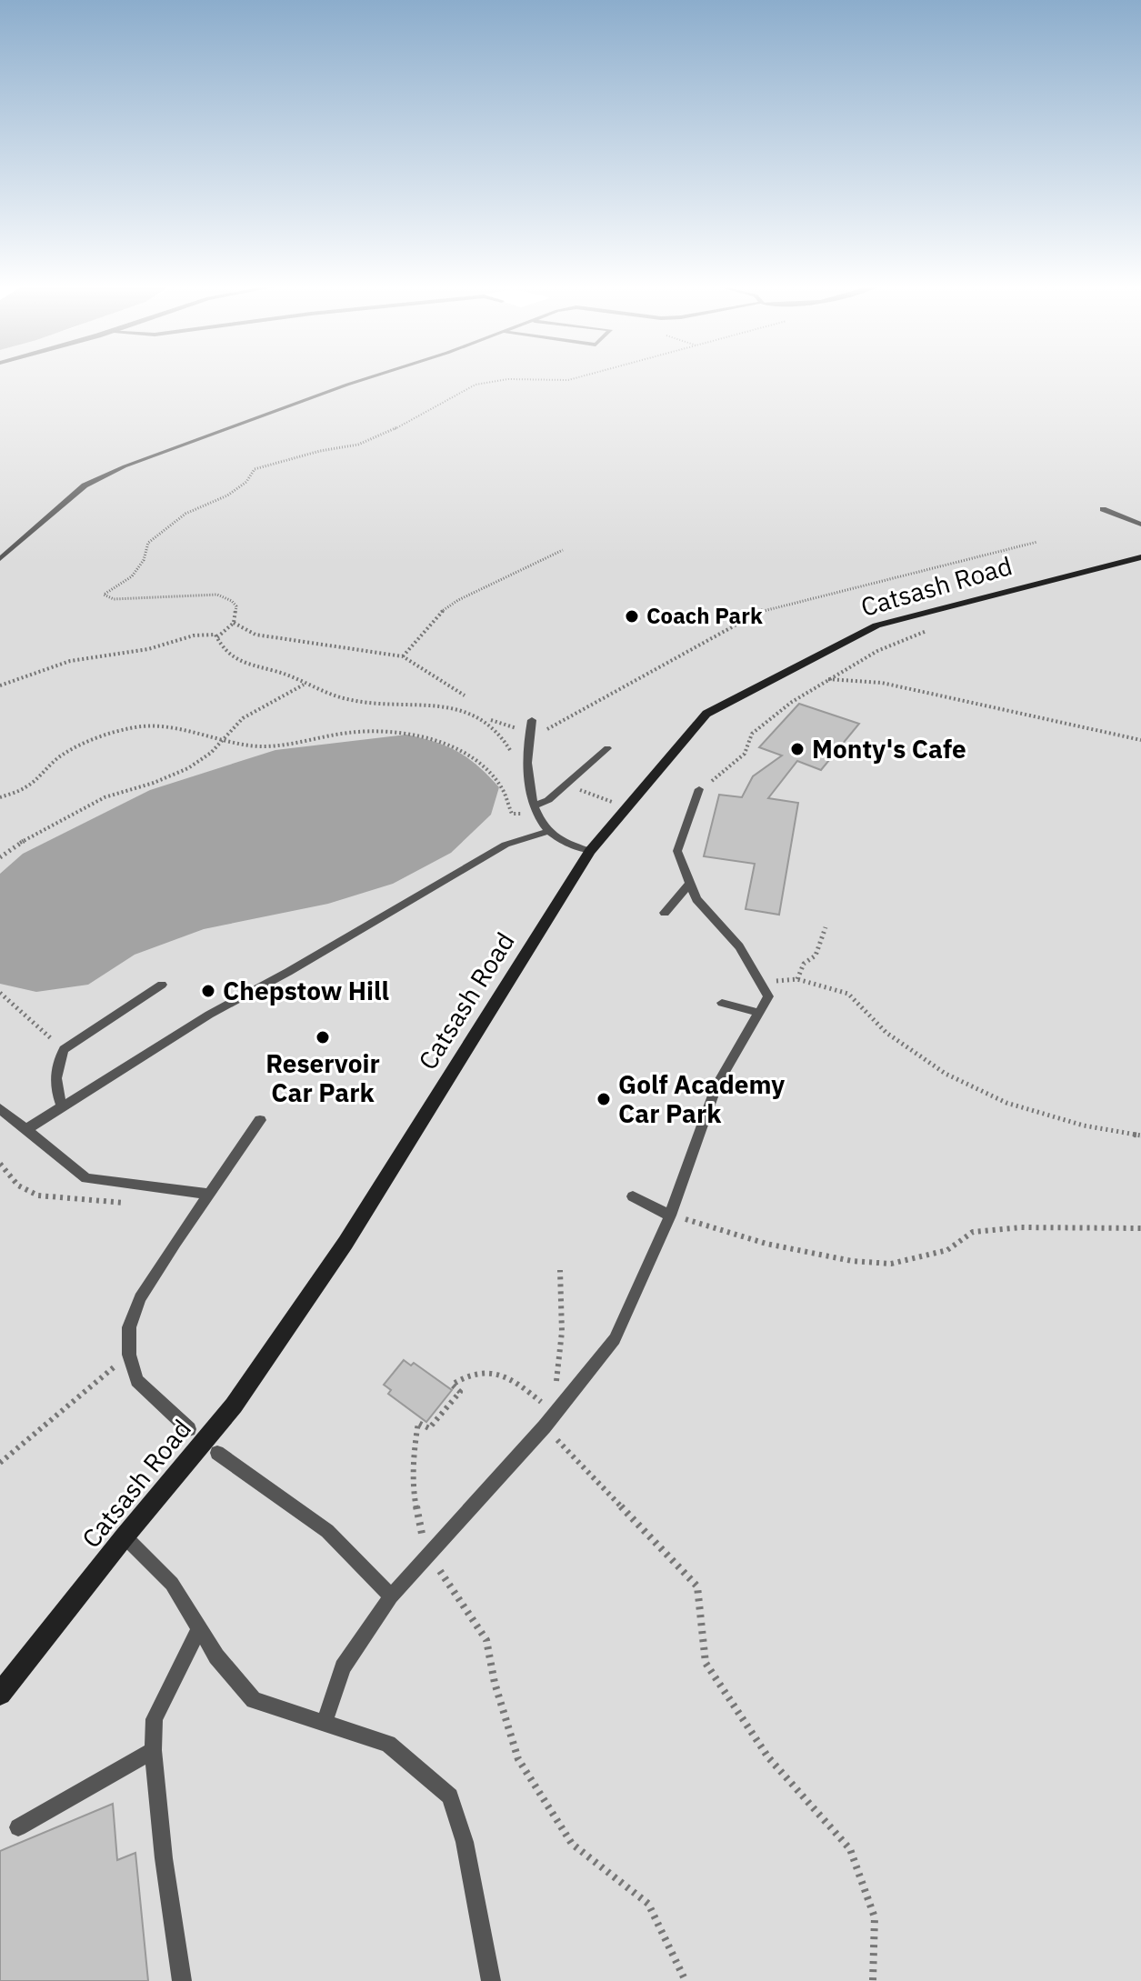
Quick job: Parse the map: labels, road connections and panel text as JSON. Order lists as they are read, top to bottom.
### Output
{
  "streets": {
    "street": ["Catsash Road"]
  },
  "places": [
    "Coach Park",
    "Monty's Cafe",
    "Chepstow Hill",
    "Reservoir Car Park",
    "Golf Academy Car Park"
  ]
}
